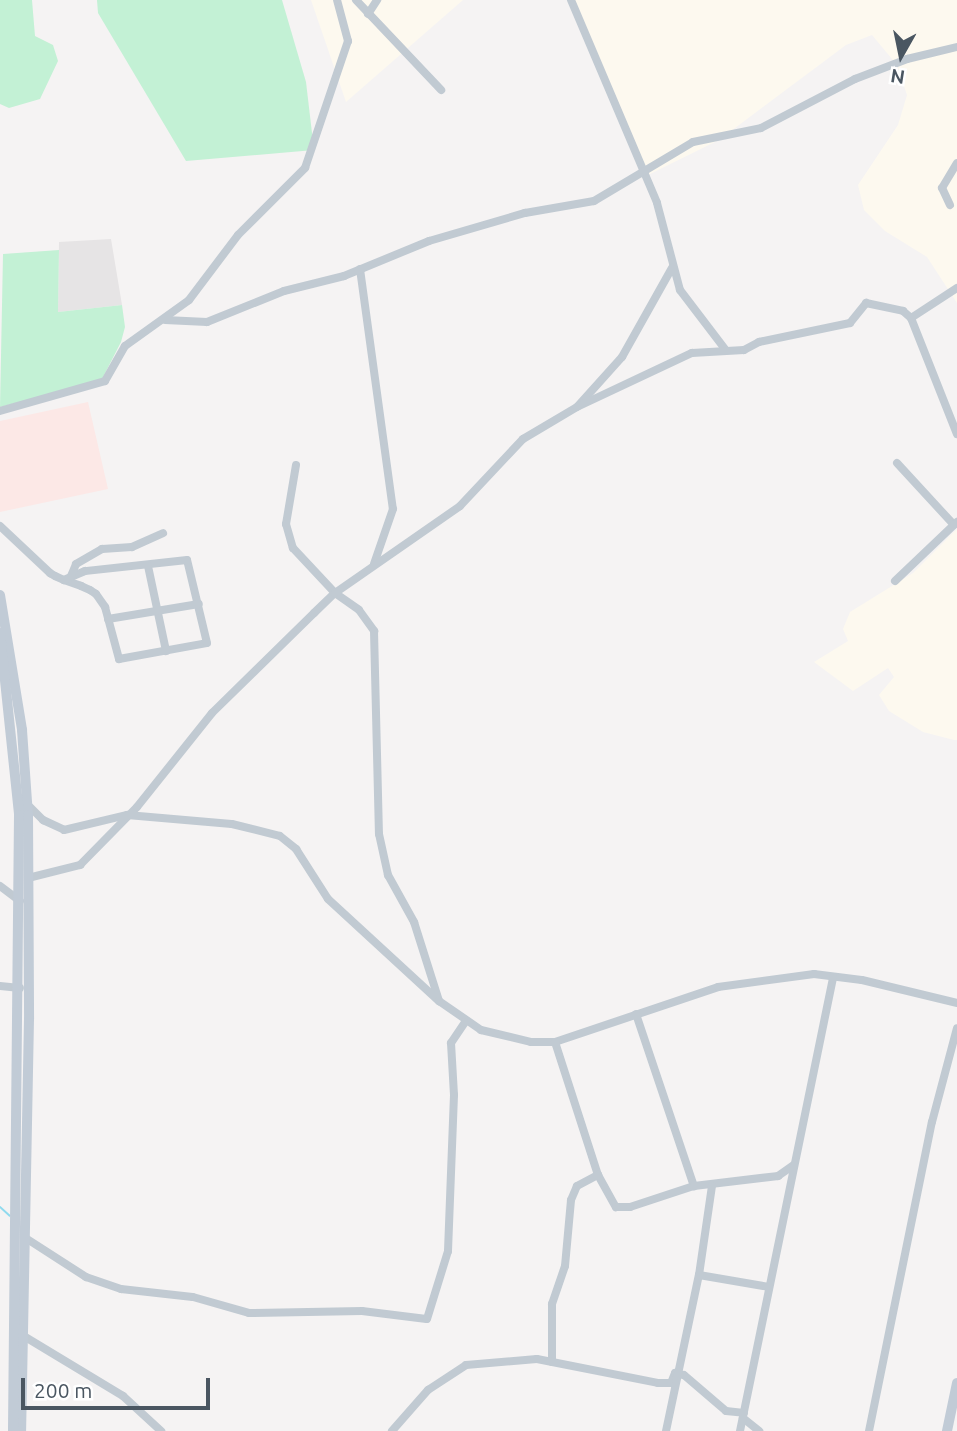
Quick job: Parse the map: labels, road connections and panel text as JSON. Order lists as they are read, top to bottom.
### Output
{
  "scale_bar": "200 m",
  "north": "bottom"
}
